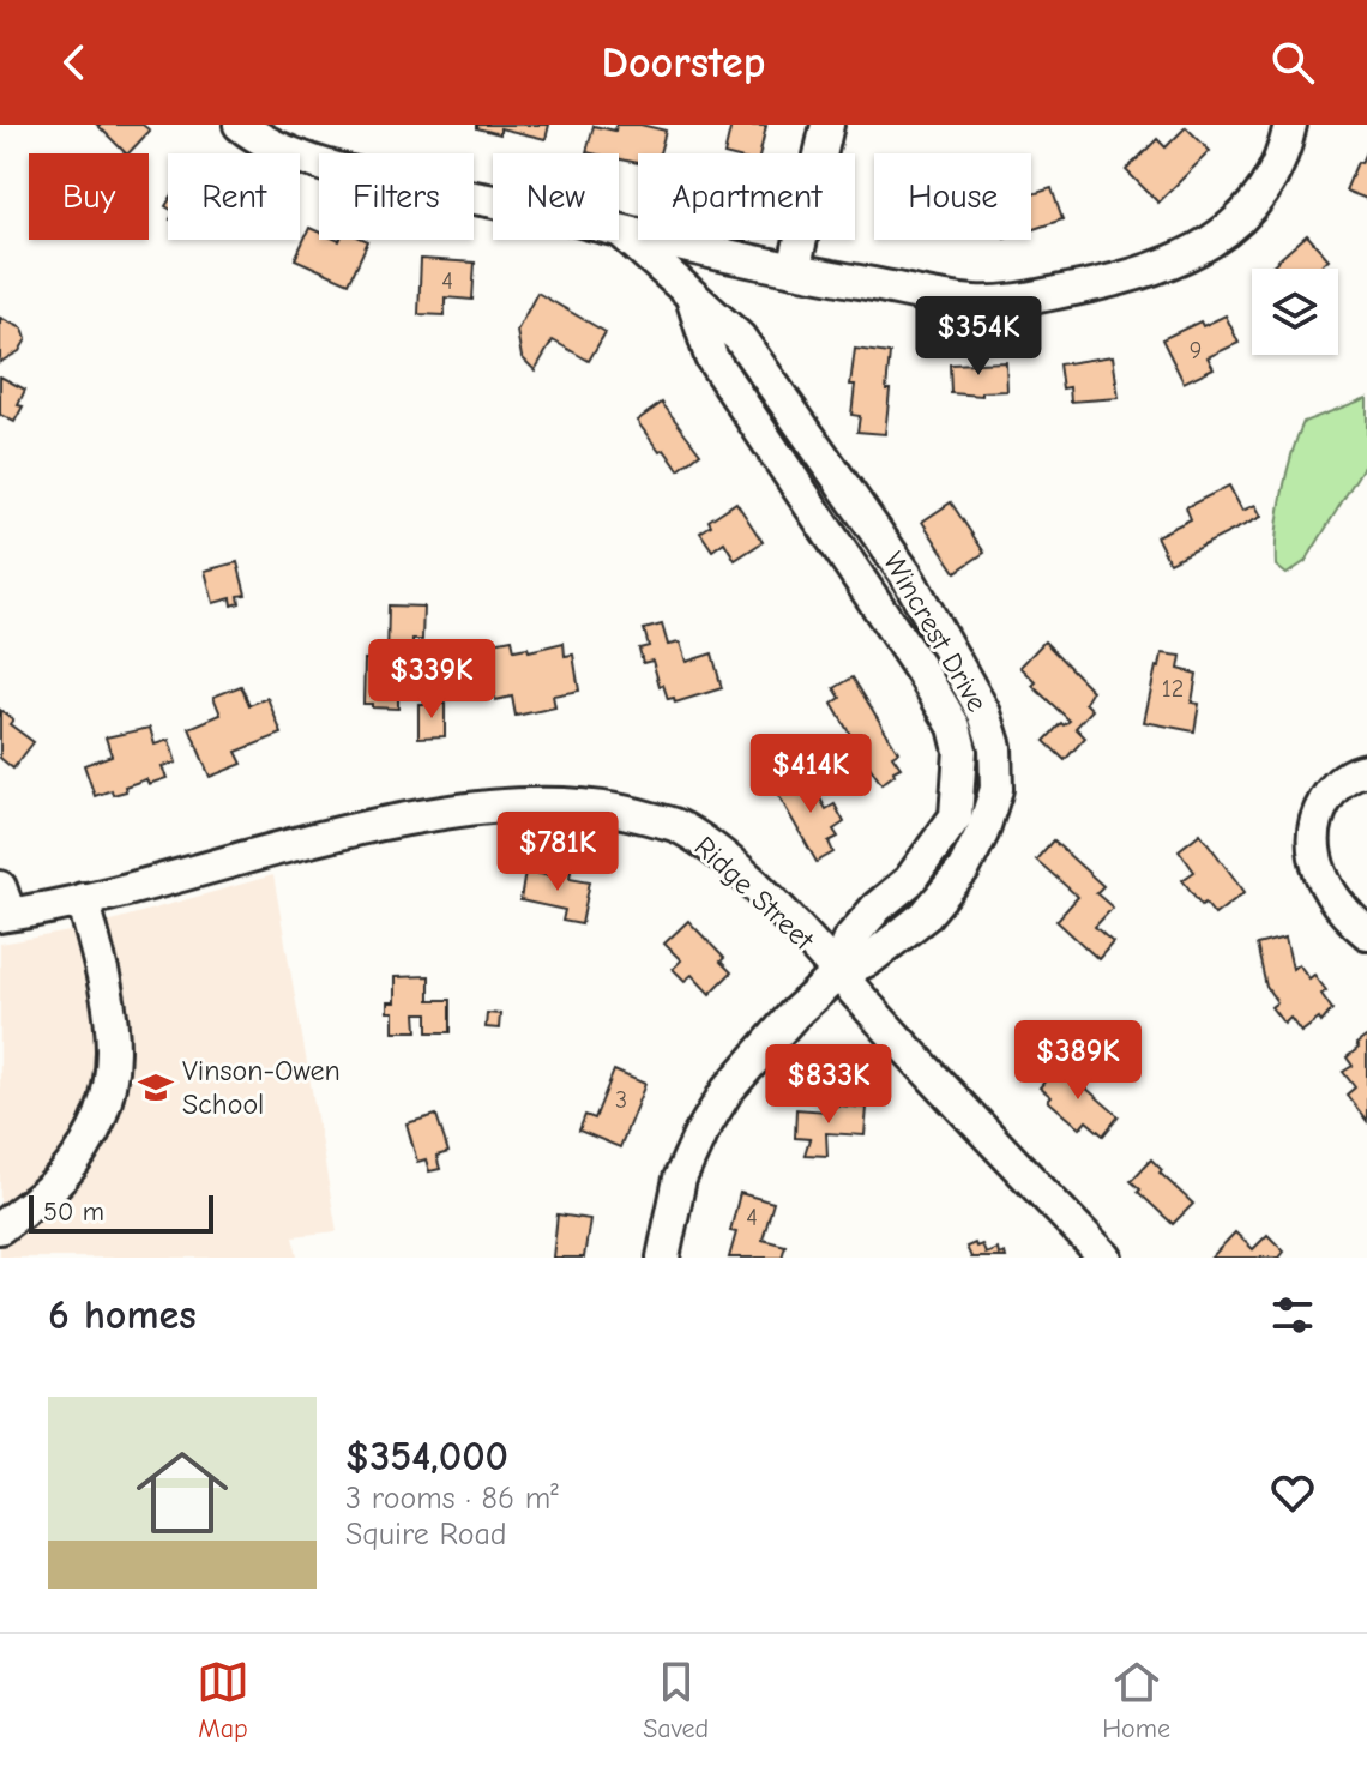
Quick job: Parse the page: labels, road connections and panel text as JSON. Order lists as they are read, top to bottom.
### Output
{
  "streets": {
    "street": ["Wincrest Drive", "Ridge Street"]
  },
  "crossings": [
    ["Wincrest Drive", "Ridge Street"]
  ],
  "places": {
    "school or university": ["Vinson-Owen School"]
  },
  "house_numbers": [
    "4",
    "9",
    "12",
    "3",
    "4"
  ],
  "scale_bar": "50 m",
  "page": {
    "header": "Doorstep",
    "chip": [
      "Buy",
      "Rent",
      "Filters",
      "New",
      "Apartment",
      "House"
    ],
    "price": [
      "$354K",
      "$339K",
      "$414K",
      "$781K",
      "$389K",
      "$833K"
    ],
    "scale": "50 m",
    "heading": "6 homes",
    "list": [
      {
        "name": "$354,000",
        "note": "3 rooms · 86 m² · Squire Road"
      }
    ],
    "tabs": ["Map", "Saved", "Home"]
  }
}
